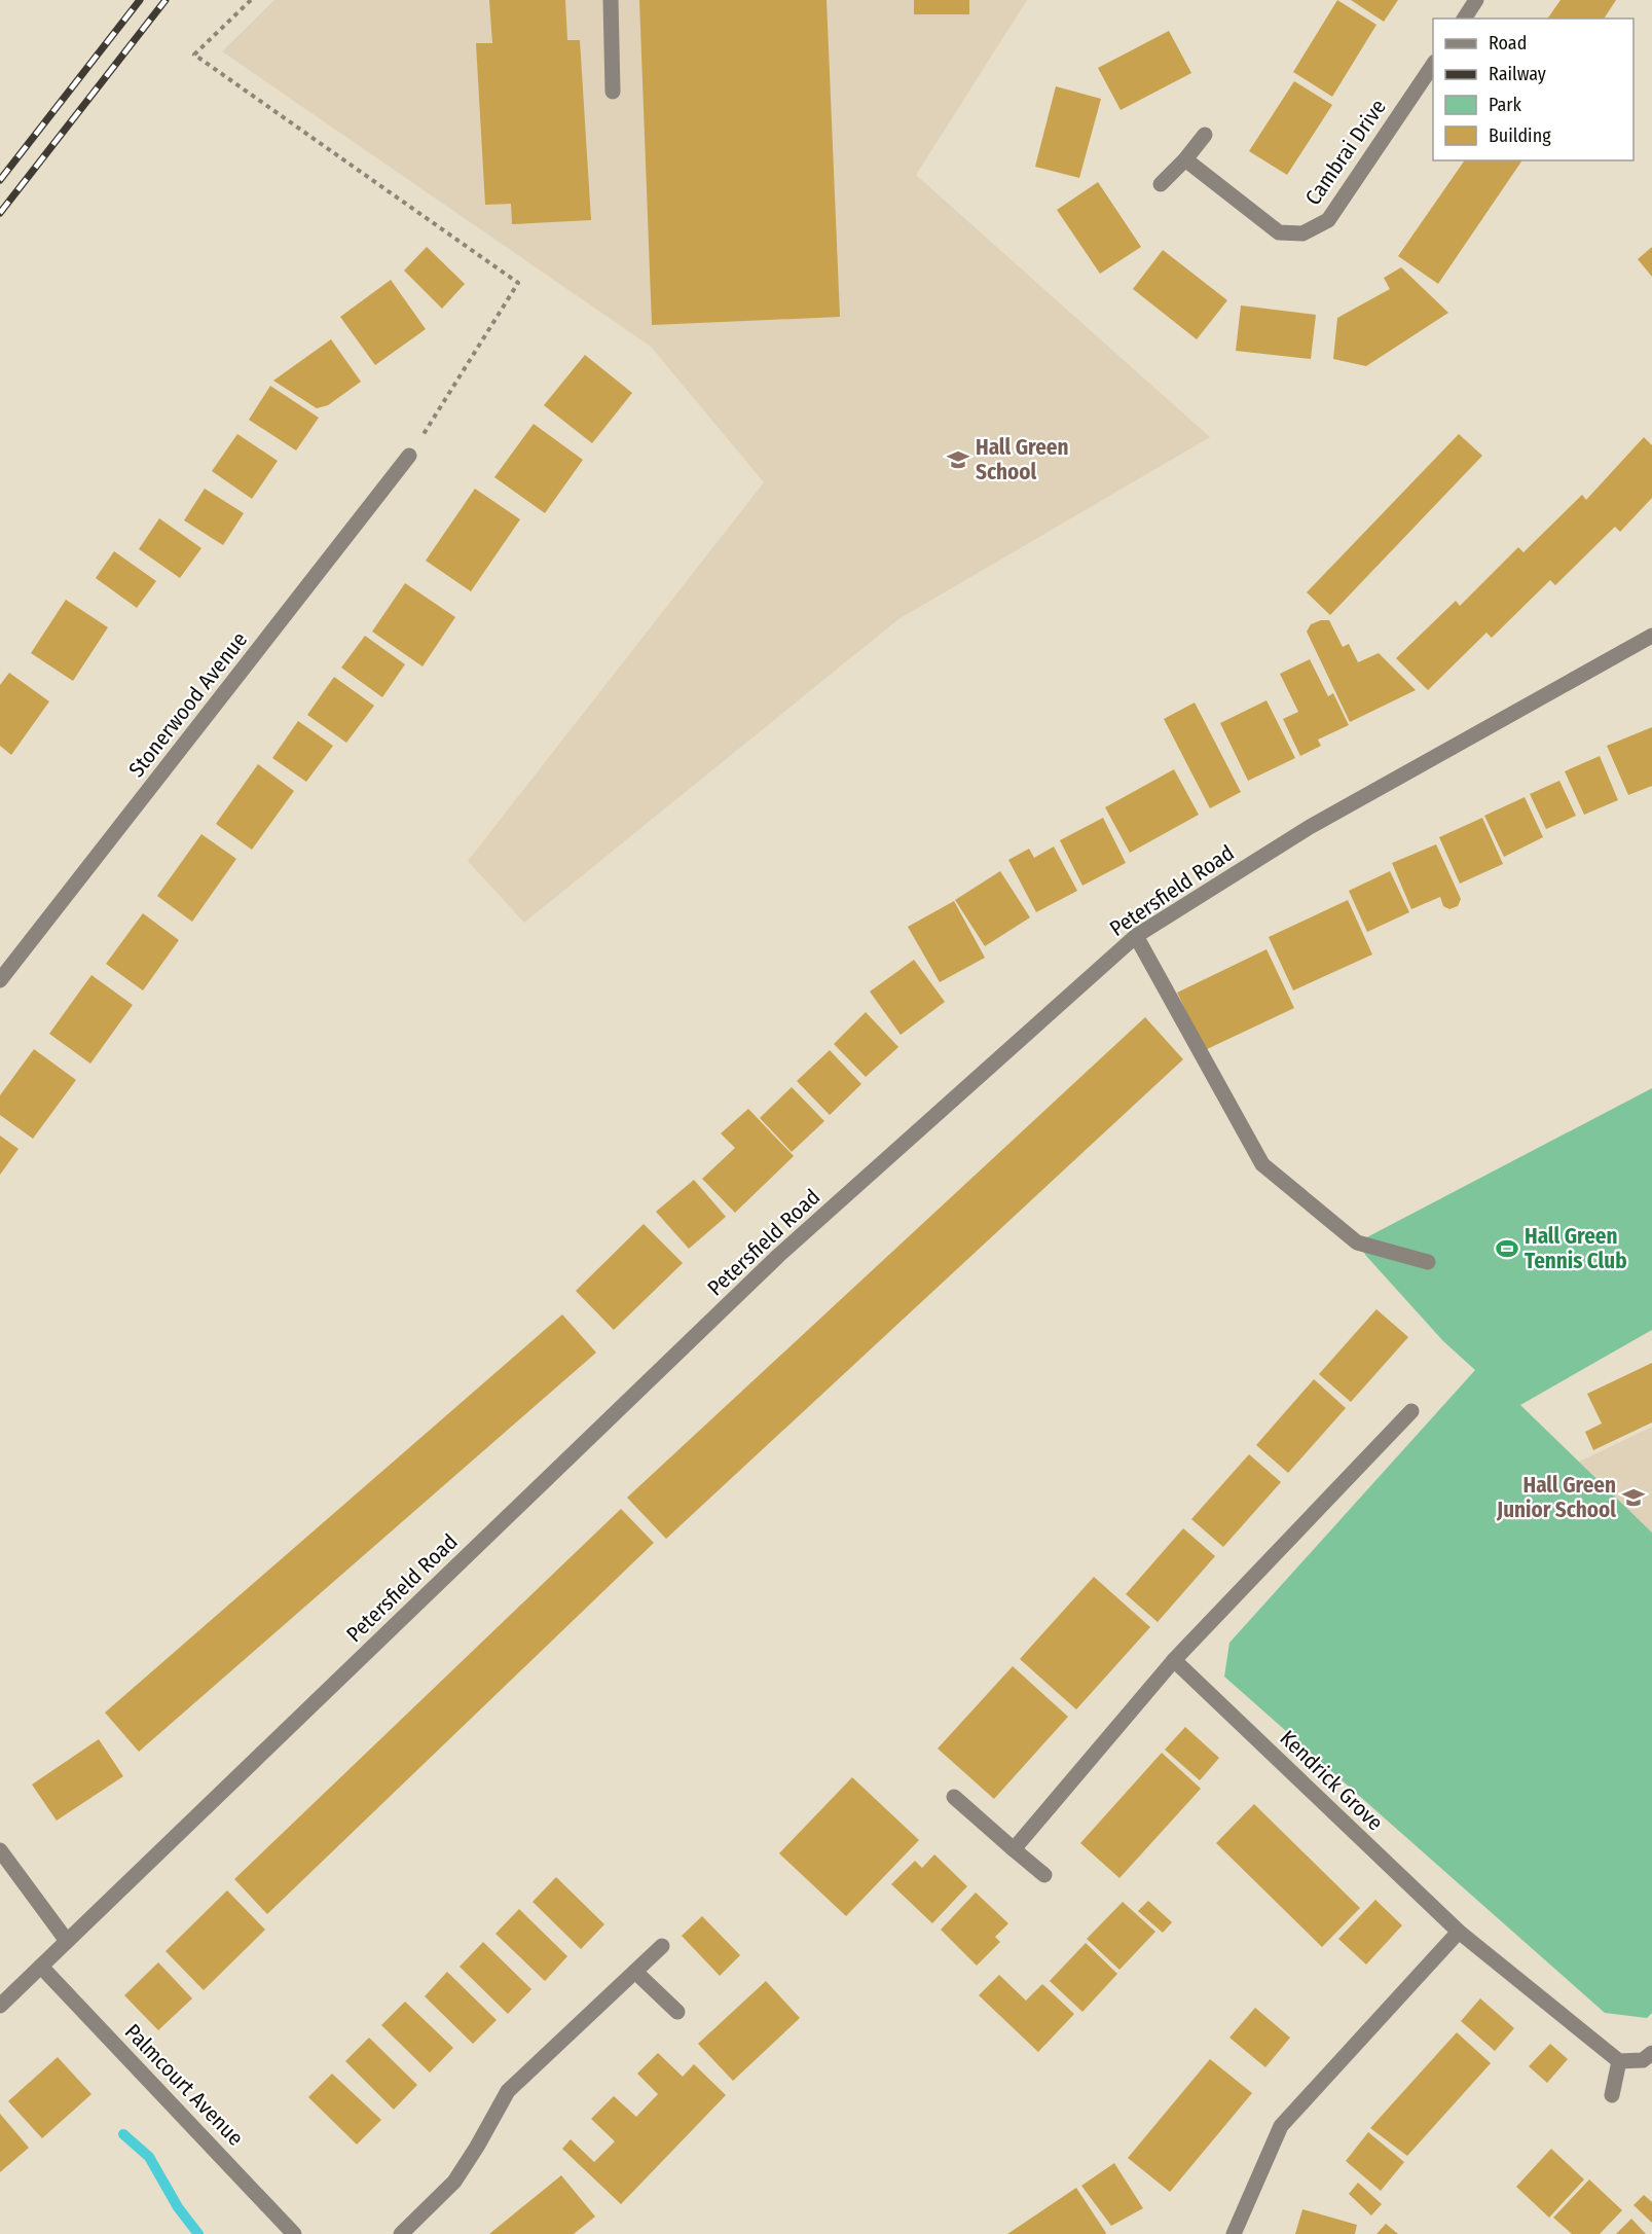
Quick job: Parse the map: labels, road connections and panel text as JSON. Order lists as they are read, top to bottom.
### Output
{
  "streets": {
    "street": [
      "Cambrai Drive",
      "Stonerwood Avenue",
      "Petersfield Road",
      "Kendrick Grove",
      "Palmcourt Avenue"
    ]
  },
  "crossings": [
    ["Petersfield Road", "Palmcourt Avenue"]
  ],
  "places": {
    "school or university": ["Hall Green School", "Hall Green Junior School"],
    "sports": ["Hall Green Tennis Club"]
  },
  "legend": [
    "Road",
    "Railway",
    "Park",
    "Building"
  ]
}
